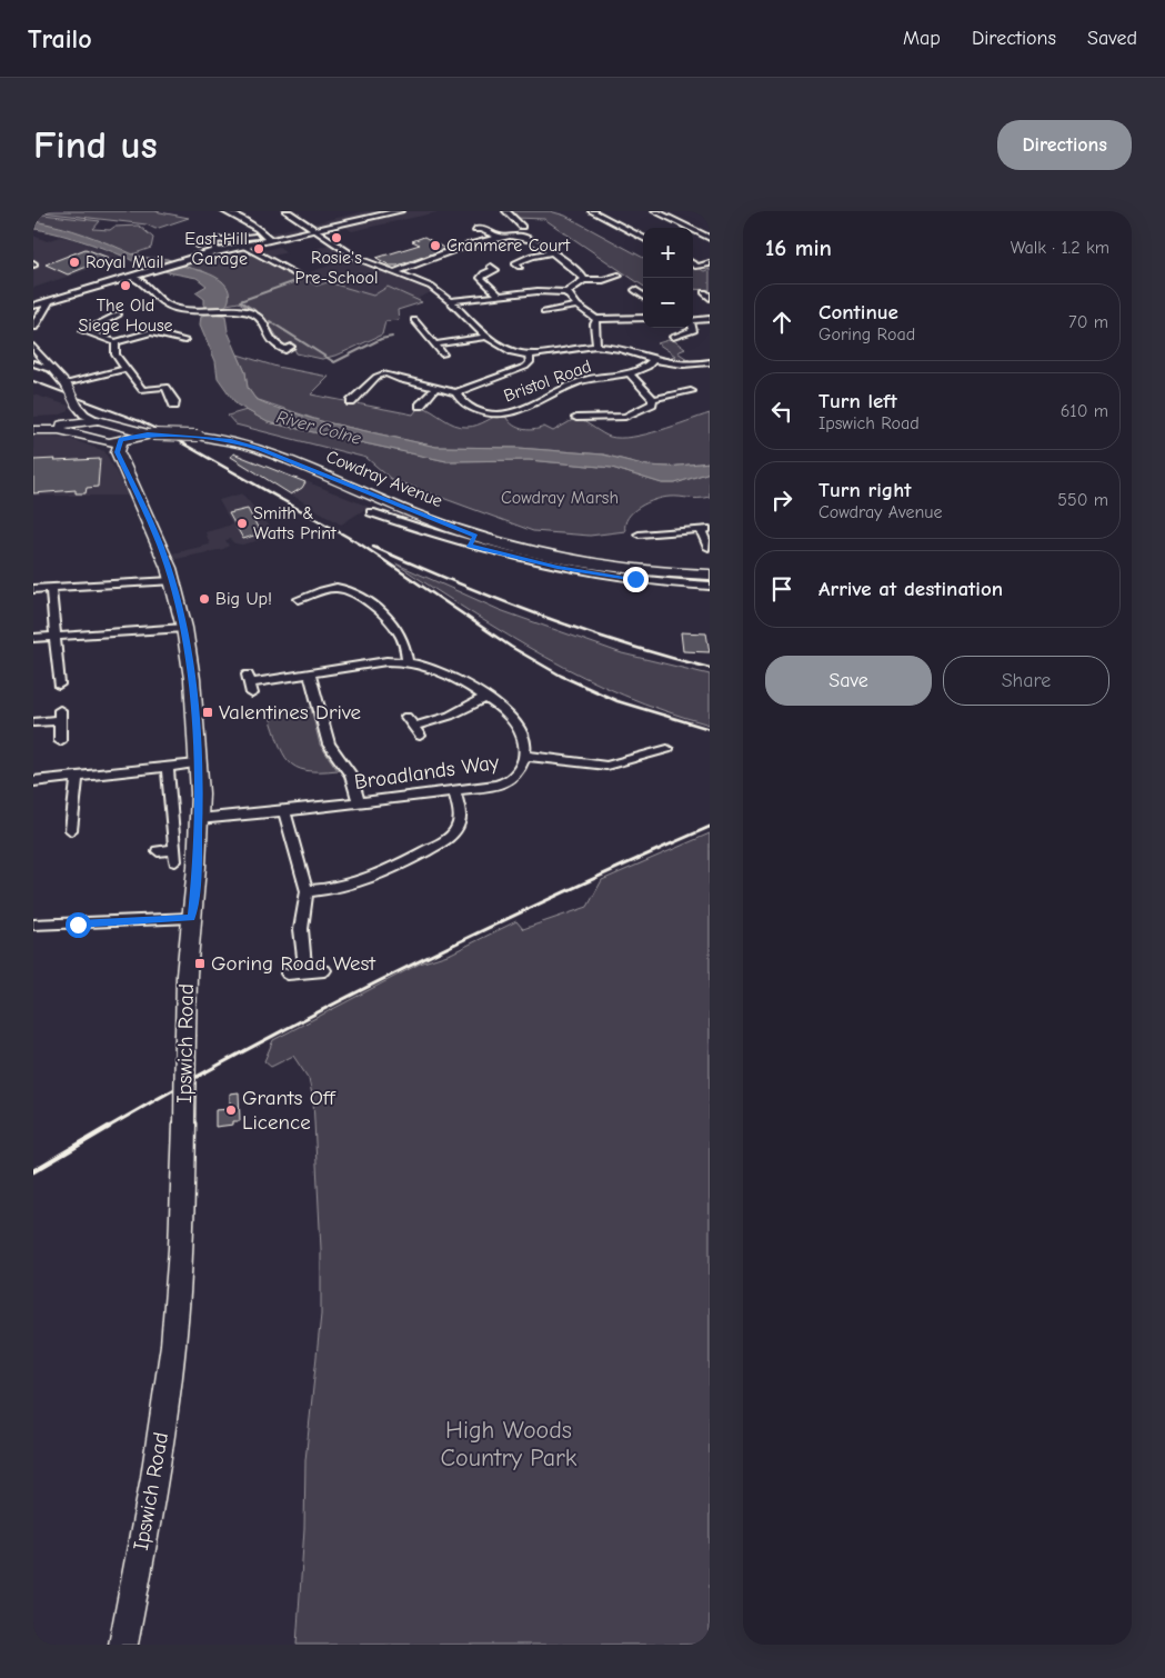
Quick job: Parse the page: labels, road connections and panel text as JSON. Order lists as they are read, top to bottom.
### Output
{
  "streets": {
    "main road": ["Cowdray Avenue", "Ipswich Road"],
    "street": ["Bristol Road", "Broadlands Way"]
  },
  "crossings": [
    ["Cowdray Avenue", "Ipswich Road"],
    ["Broadlands Way", "Ipswich Road"]
  ],
  "water": ["River Colne"],
  "parks": ["Cowdray Marsh", "High Woods Country Park"],
  "places": {
    "other": [
      "Rosie's Pre-School",
      "Cranmere Court",
      "East Hill Garage",
      "Royal Mail",
      "The Old Siege House",
      "Smith & Watts Print",
      "Big Up!",
      "Grants Off Licence"
    ],
    "transit": ["Valentines Drive", "Goring Road West"]
  },
  "page": {
    "header": "Trailo",
    "nav": ["Map", "Directions", "Saved"],
    "buttons": [
      "Directions",
      ["Save", "Share"]
    ],
    "title": "Find us",
    "heading": ["16 min", "Walk · 1.2 km"],
    "map_buttons": ["+", "−"],
    "list": [
      ["Continue", "Goring Road", "70 m"],
      ["Turn left", "Ipswich Road", "610 m"],
      ["Turn right", "Cowdray Avenue", "550 m"],
      "Arrive at destination"
    ]
  }
}
